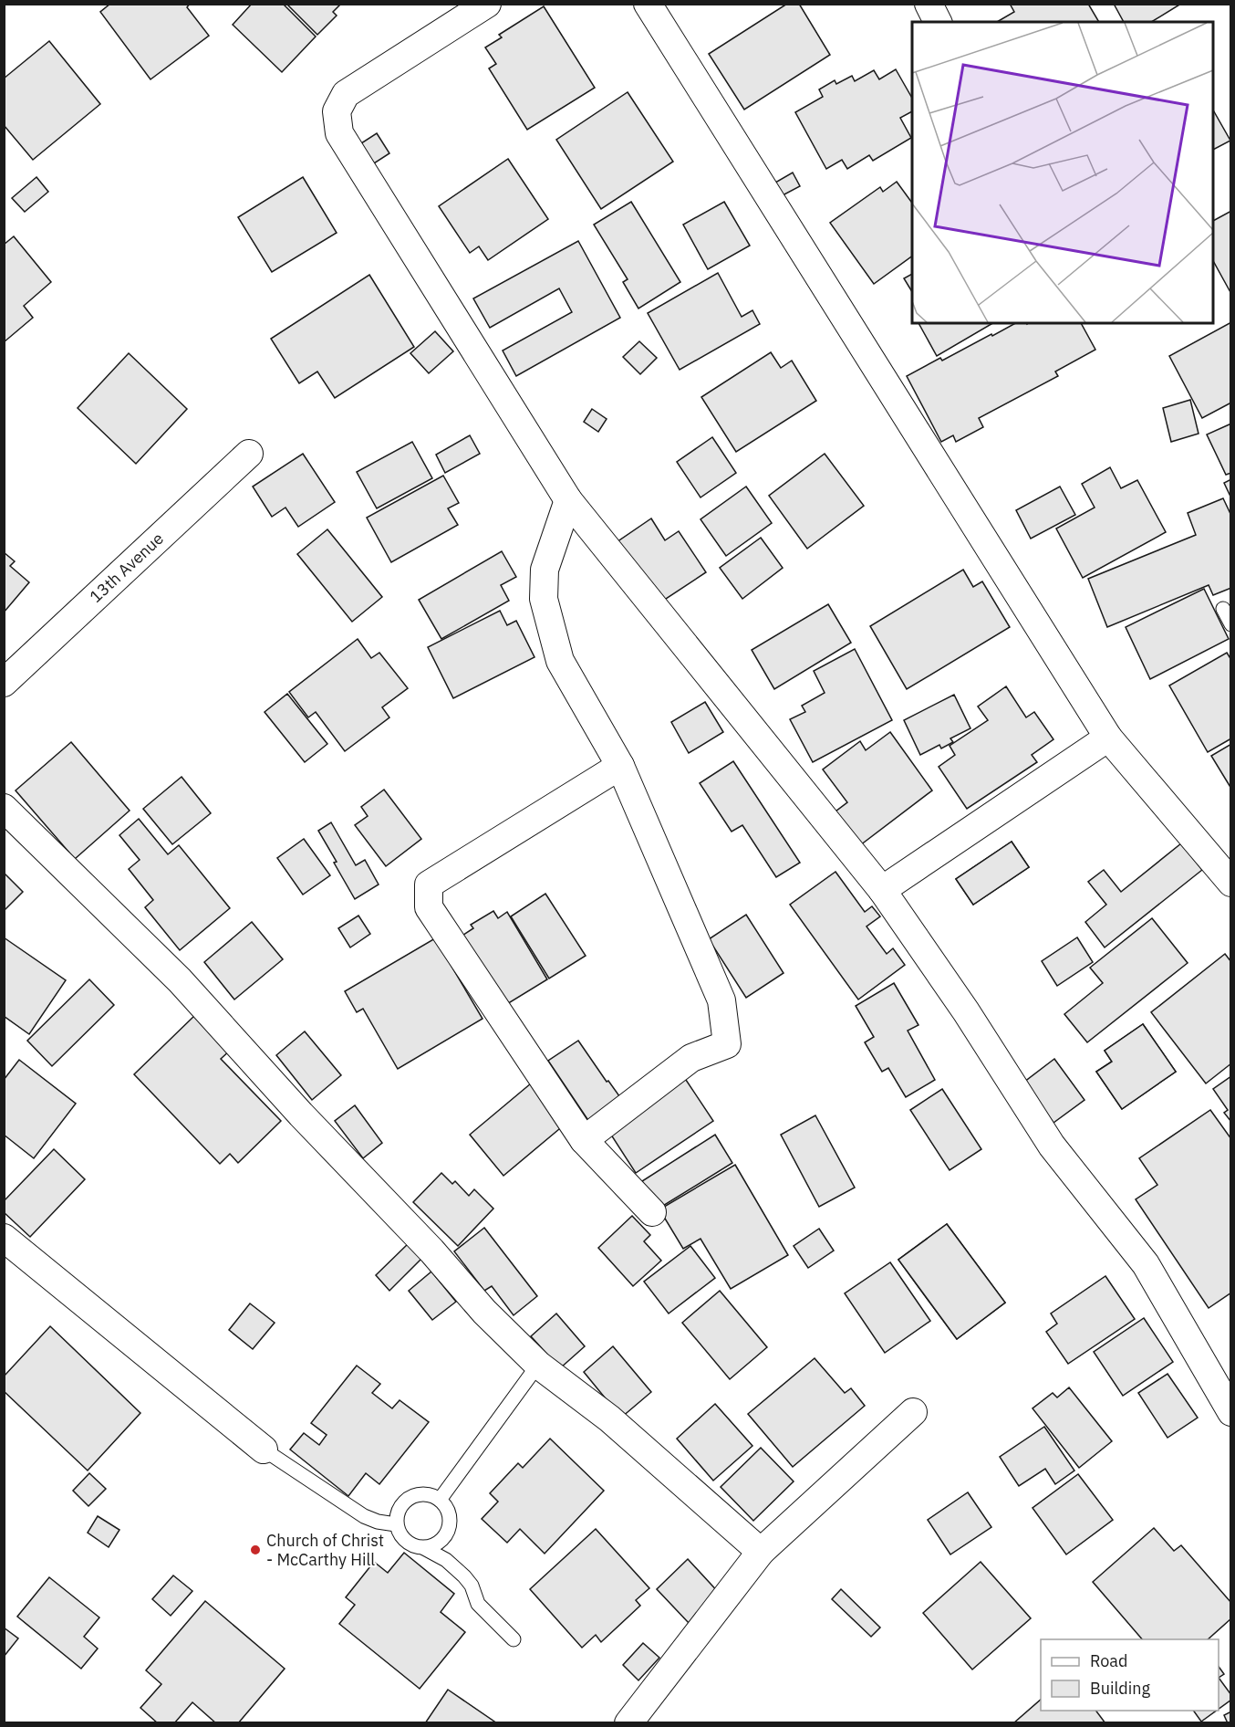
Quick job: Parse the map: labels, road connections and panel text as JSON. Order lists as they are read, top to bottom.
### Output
{
  "streets": {
    "street": ["13th Avenue"]
  },
  "places": ["Church of Christ - McCarthy Hill"],
  "legend": ["Road", "Building"]
}
